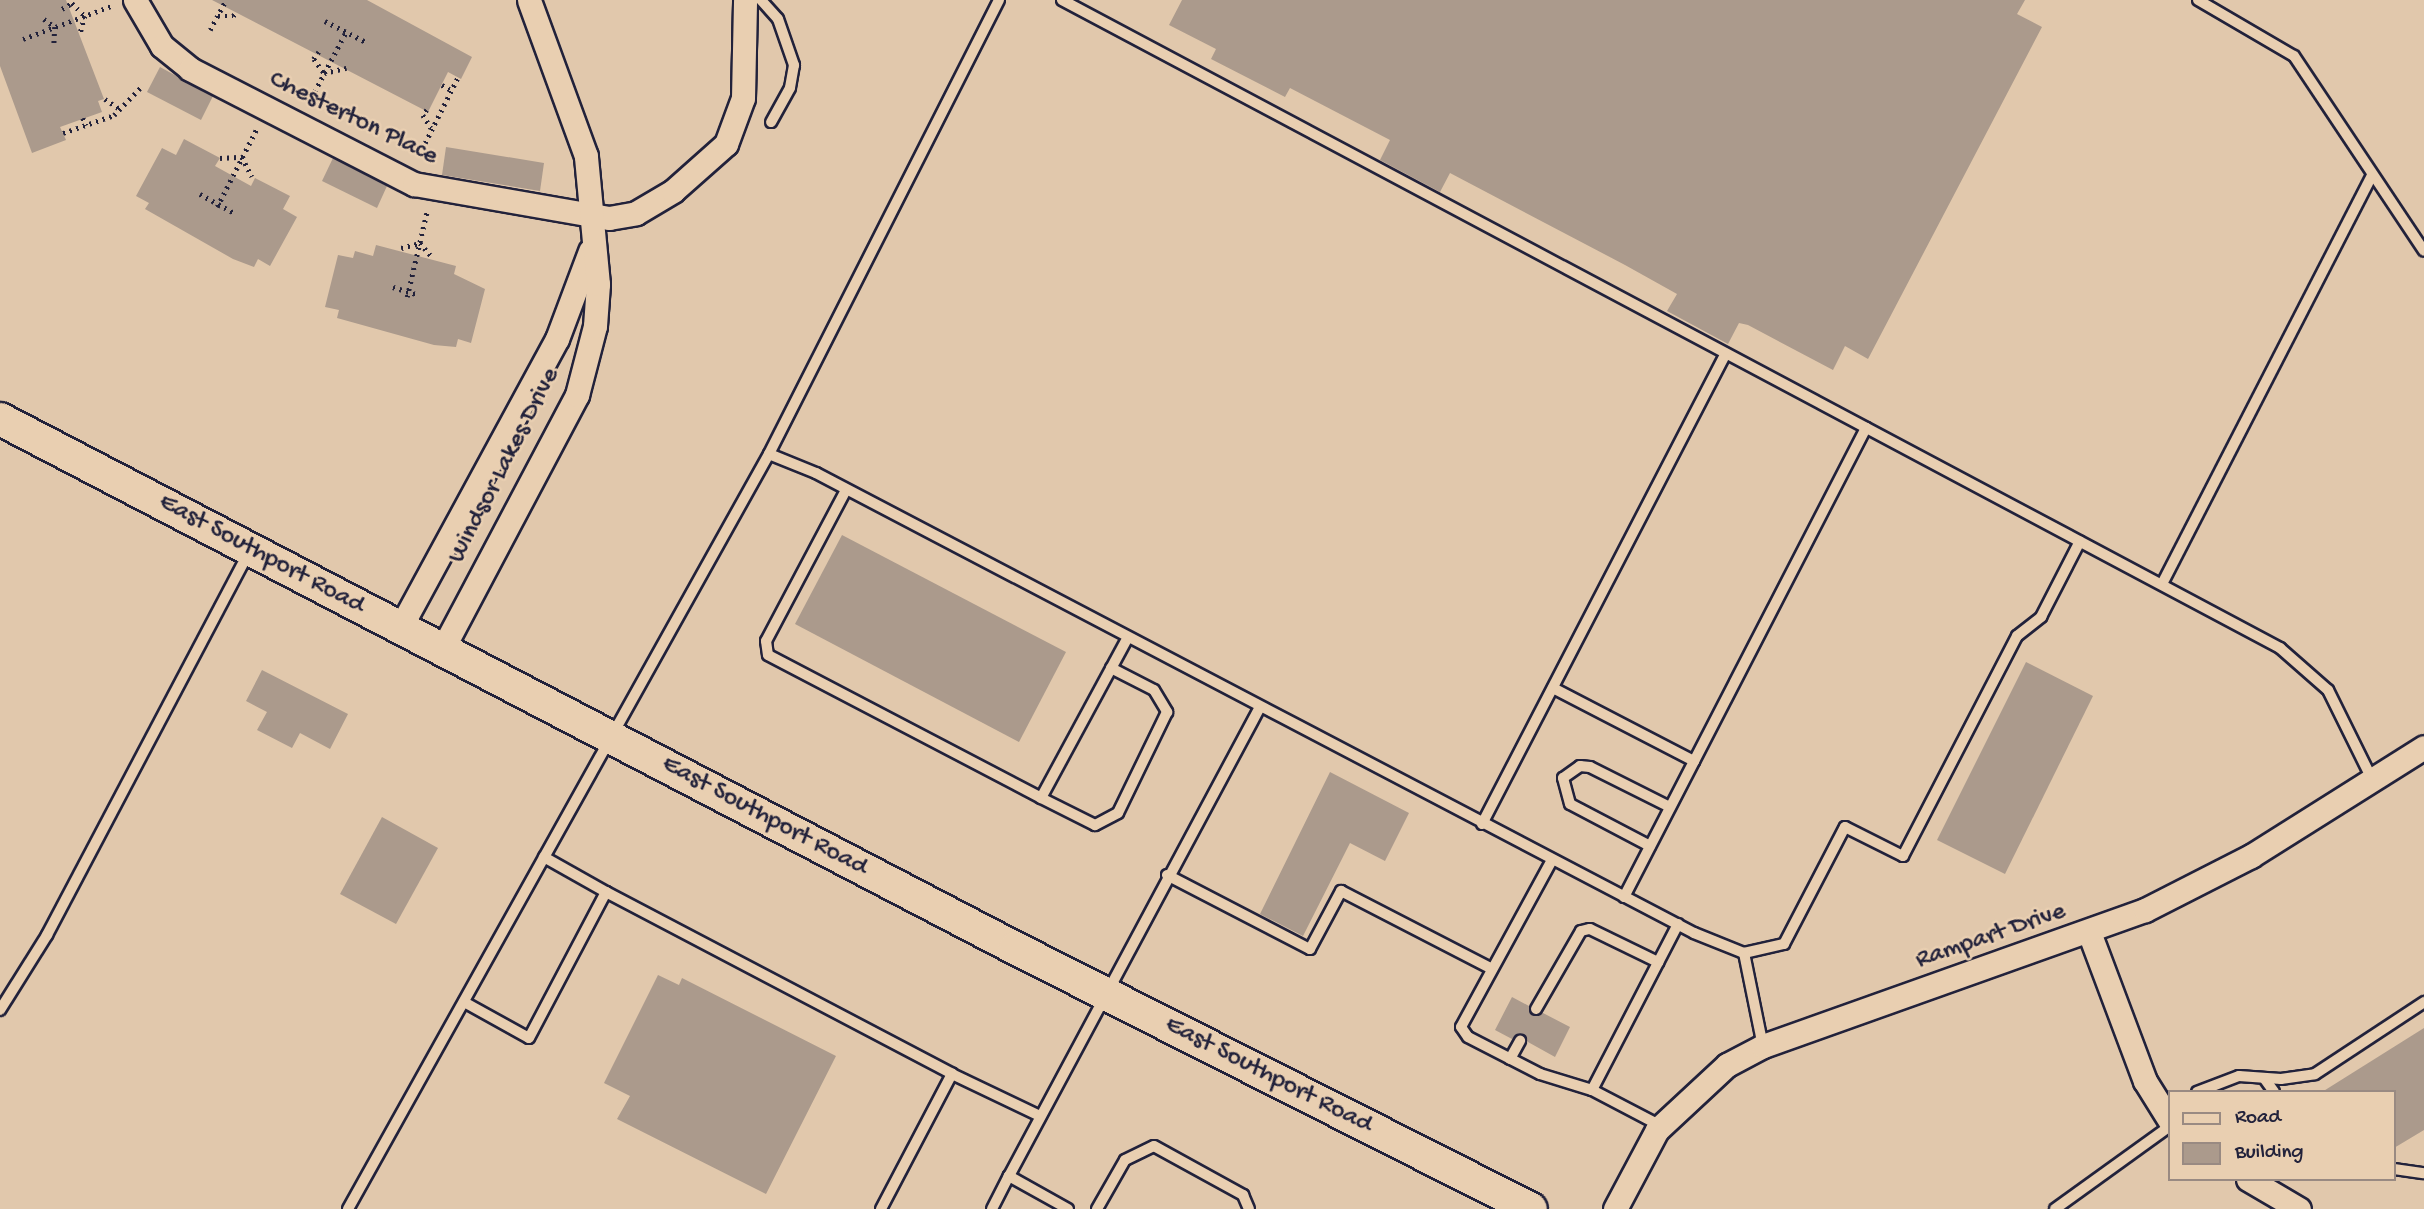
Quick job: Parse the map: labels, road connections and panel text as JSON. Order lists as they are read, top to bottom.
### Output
{
  "streets": {
    "main road": ["East Southport Road"],
    "street": ["Chesterton Place", "Windsor Lakes Drive", "Rampart Drive"]
  },
  "crossings": [
    ["Chesterton Place", "Windsor Lakes Drive"],
    ["Windsor Lakes Drive", "East Southport Road"]
  ],
  "legend": ["Road", "Building"]
}
